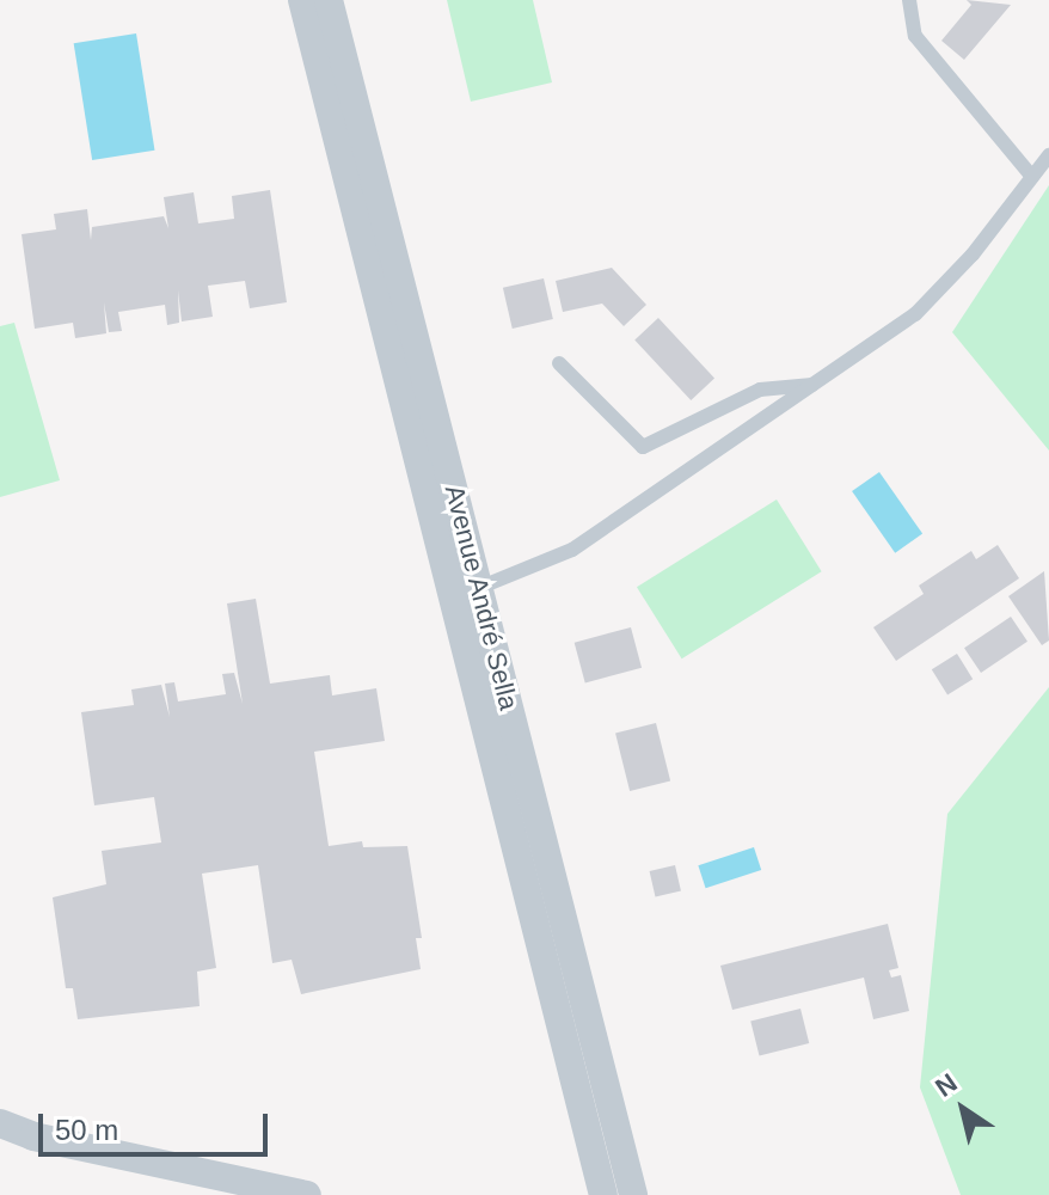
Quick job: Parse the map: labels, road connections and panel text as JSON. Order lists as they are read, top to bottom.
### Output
{
  "streets": {
    "street": ["Avenue André Sella"]
  },
  "scale_bar": "50 m",
  "north": "top left"
}
